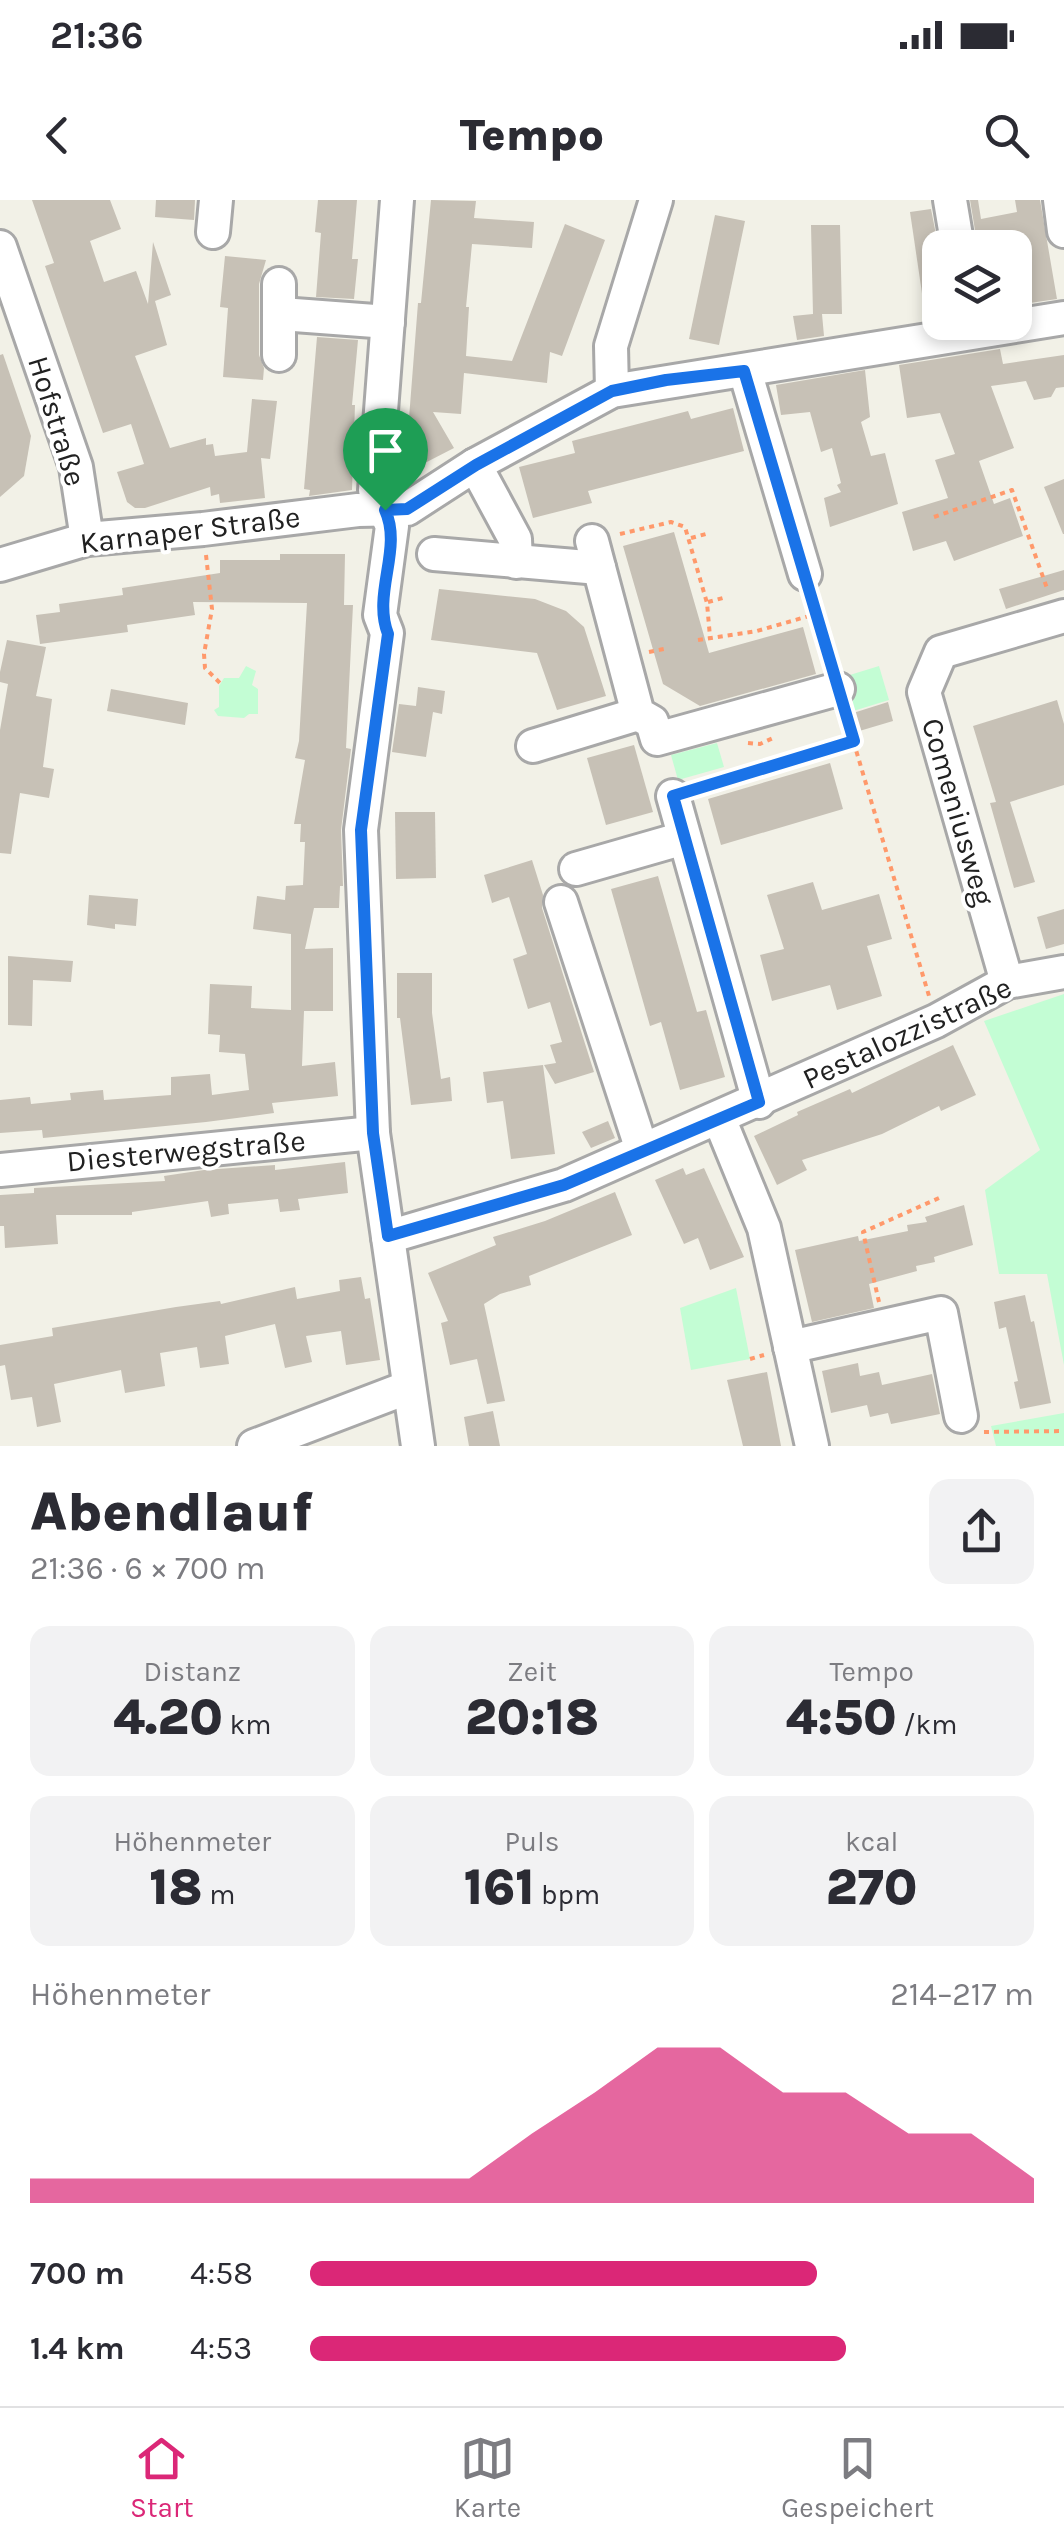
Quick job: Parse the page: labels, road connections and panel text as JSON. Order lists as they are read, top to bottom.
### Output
{
  "streets": {
    "street": [
      "Hofstraße",
      "Karnaper Straße",
      "Comeniusweg",
      "Pestalozzistraße",
      "Diesterwegstraße"
    ]
  },
  "crossings": [
    ["Hofstraße", "Karnaper Straße"],
    ["Comeniusweg", "Pestalozzistraße"]
  ],
  "page": {
    "status": "21:36",
    "header": "Tempo",
    "heading": ["Abendlauf", "21:36 · 6 × 700 m"],
    "stats": [
      ["Distanz", "4.20 km"],
      ["Zeit", "20:18"],
      ["Tempo", "4:50 /km"],
      ["Höhenmeter", "18 m"],
      ["Puls", "161 bpm"],
      ["kcal", "270"]
    ],
    "chart": ["Höhenmeter", "214–217 m"],
    "list": [
      {
        "name": "700 m",
        "note": "4:58"
      },
      {
        "name": "1.4 km",
        "note": "4:53"
      }
    ],
    "tabs": ["Start", "Karte", "Gespeichert"]
  }
}
